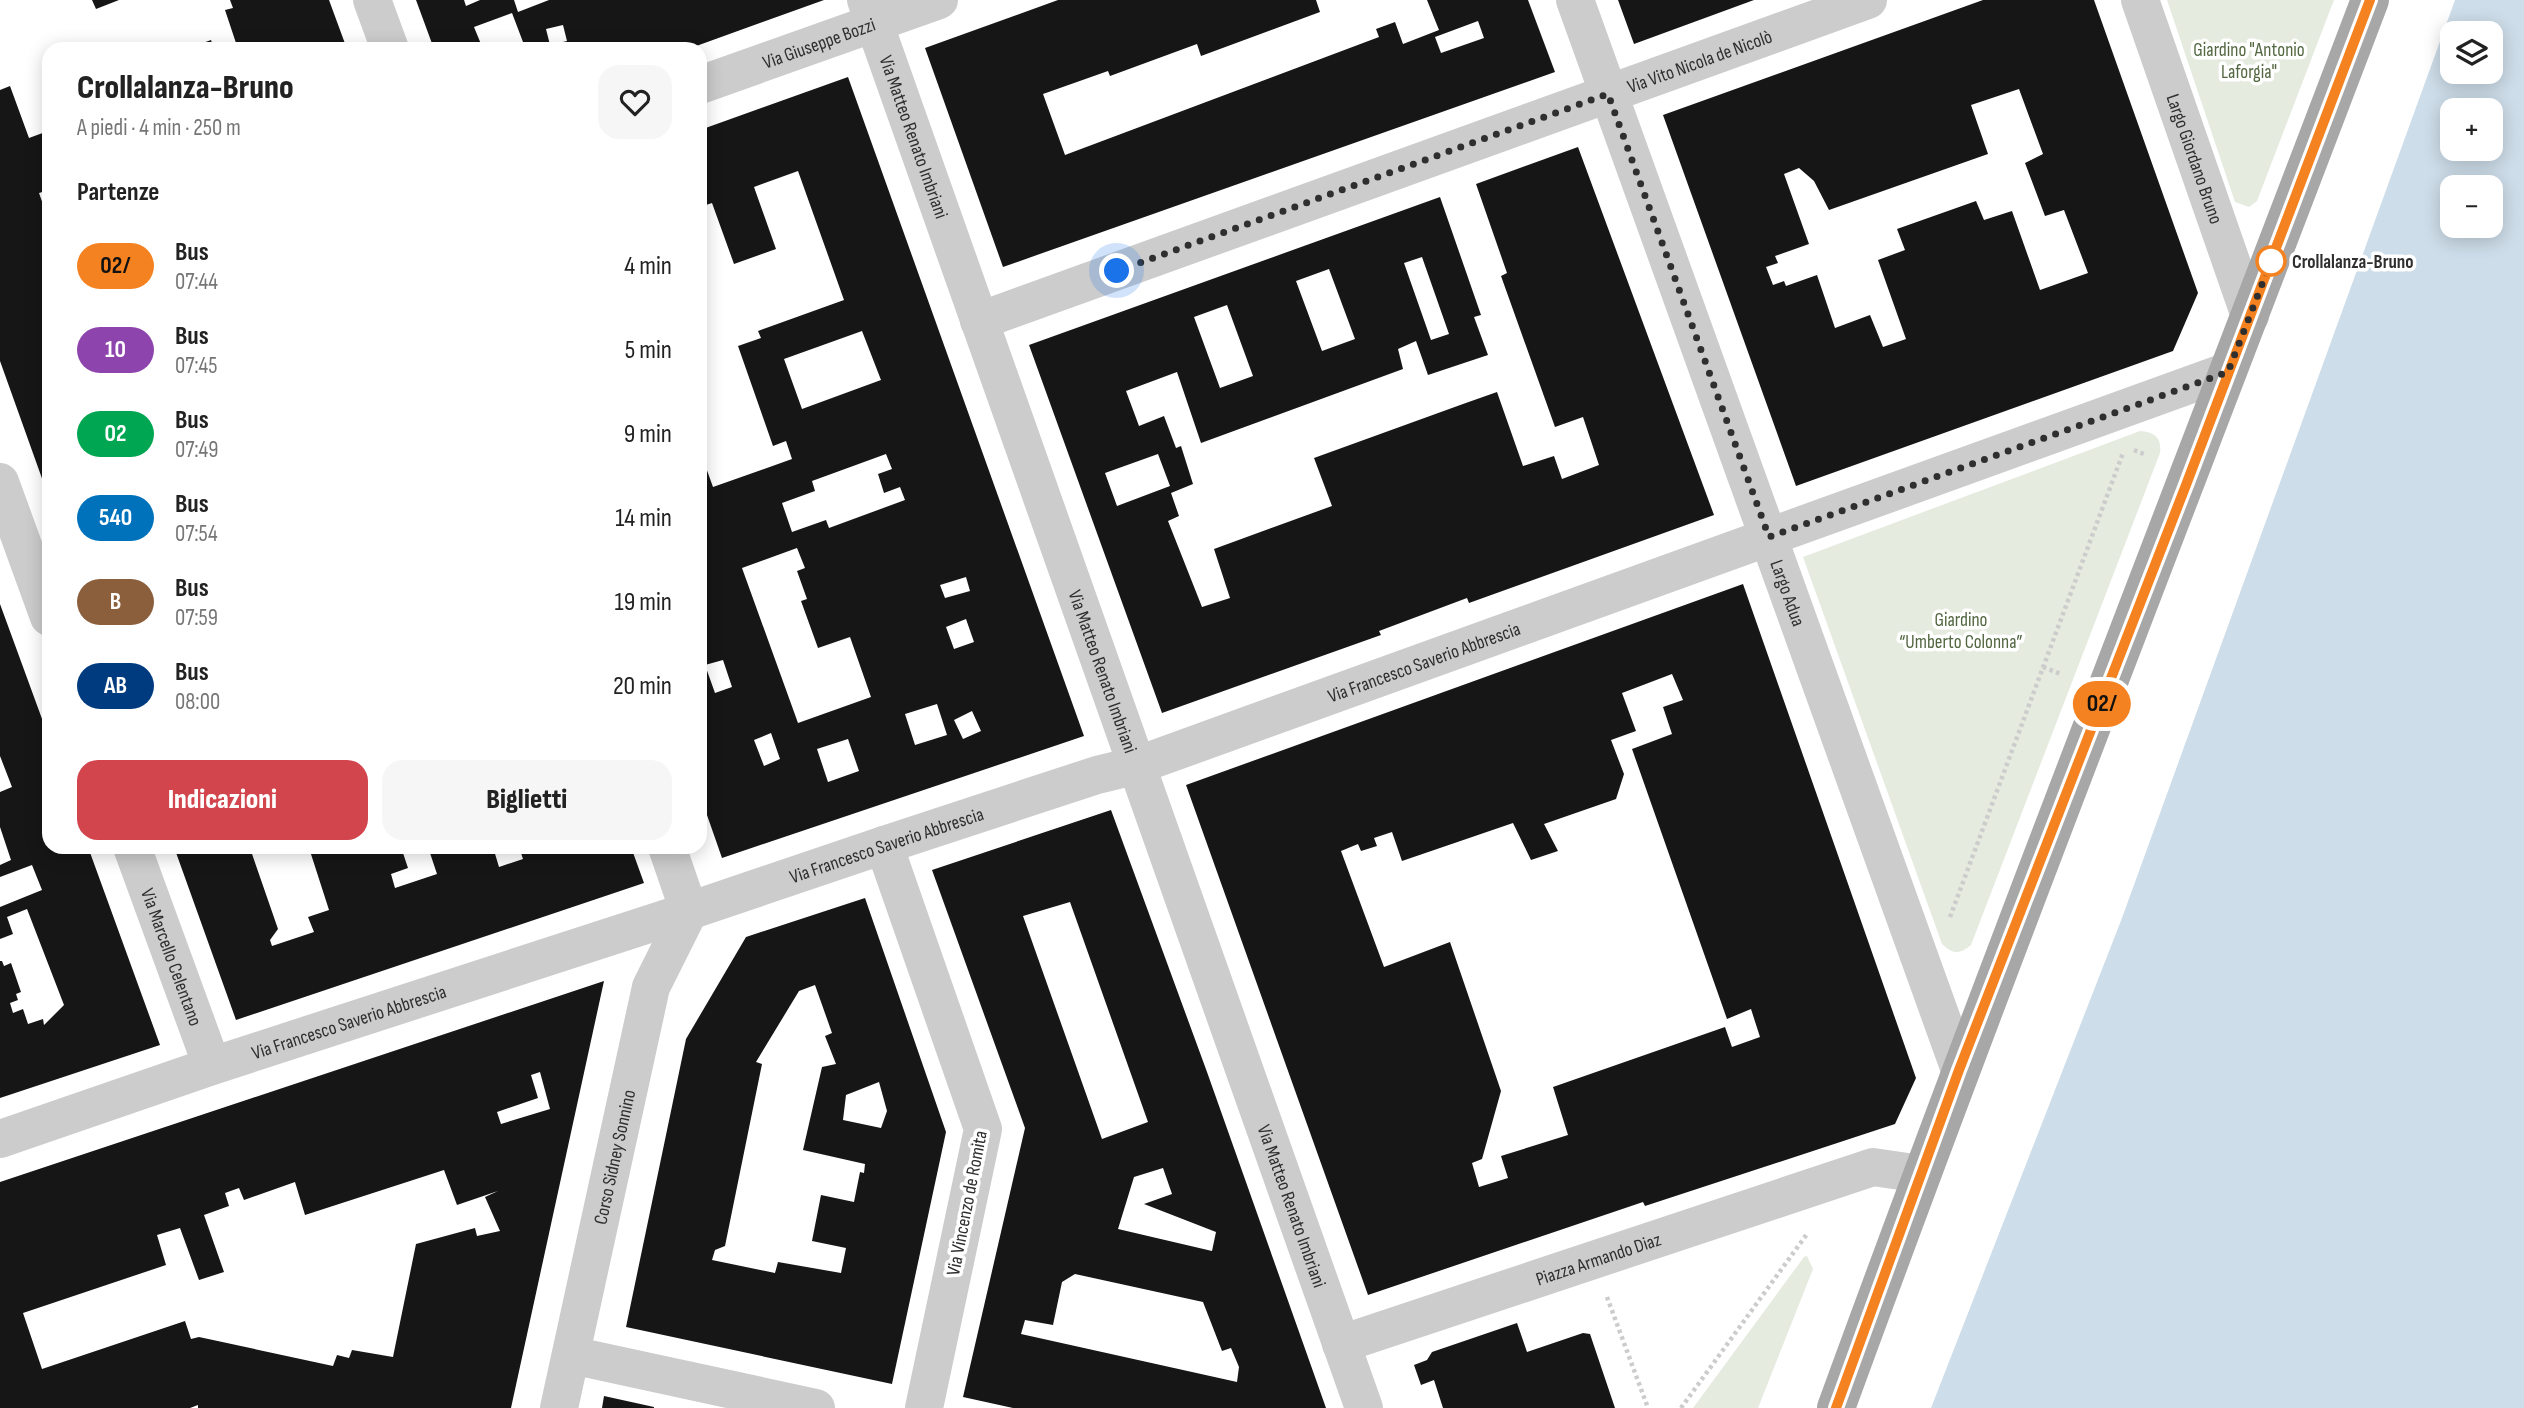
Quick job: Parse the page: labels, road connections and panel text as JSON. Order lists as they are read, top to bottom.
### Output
{
  "streets": {
    "street": [
      "Via Giuseppe Bozzi",
      "Via Vito Nicola de Nicolò",
      "Via Matteo Renato Imbriani",
      "Largo Giordano Bruno",
      "Largo Adua",
      "Via Francesco Saverio Abbrescia",
      "Via Marcello Celentano",
      "Corso Sidney Sonnino",
      "Via Vincenzo de Romita",
      "Piazza Armando Diaz"
    ]
  },
  "crossings": [
    ["Via Giuseppe Bozzi", "Via Matteo Renato Imbriani"],
    ["Via Vito Nicola de Nicolò", "Via Matteo Renato Imbriani"],
    ["Via Matteo Renato Imbriani", "Via Francesco Saverio Abbrescia"],
    ["Via Matteo Renato Imbriani", "Piazza Armando Diaz"],
    ["Largo Adua", "Via Francesco Saverio Abbrescia"],
    ["Via Francesco Saverio Abbrescia", "Via Marcello Celentano"],
    ["Via Francesco Saverio Abbrescia", "Corso Sidney Sonnino"],
    ["Via Francesco Saverio Abbrescia", "Via Vincenzo de Romita"]
  ],
  "parks": ["Giardino \"Antonio Laforgia\"", "Giardino “Umberto Colonna”"],
  "places": ["Crollalanza-Bruno"],
  "lines": ["bus line 02/"],
  "page": {
    "on_map": "02/",
    "map_buttons": ["+", "−"],
    "heading": [
      ["Crollalanza-Bruno", "A piedi · 4 min · 250 m"],
      "Partenze"
    ],
    "list": [
      {
        "mark": "02/",
        "name": "Bus",
        "note": "07:44",
        "value": "4 min"
      },
      {
        "mark": "10",
        "name": "Bus",
        "note": "07:45",
        "value": "5 min"
      },
      {
        "mark": "02",
        "name": "Bus",
        "note": "07:49",
        "value": "9 min"
      },
      {
        "mark": "540",
        "name": "Bus",
        "note": "07:54",
        "value": "14 min"
      },
      {
        "mark": "B",
        "name": "Bus",
        "note": "07:59",
        "value": "19 min"
      },
      {
        "mark": "AB",
        "name": "Bus",
        "note": "08:00",
        "value": "20 min"
      }
    ],
    "buttons": ["Indicazioni", "Biglietti"]
  }
}
